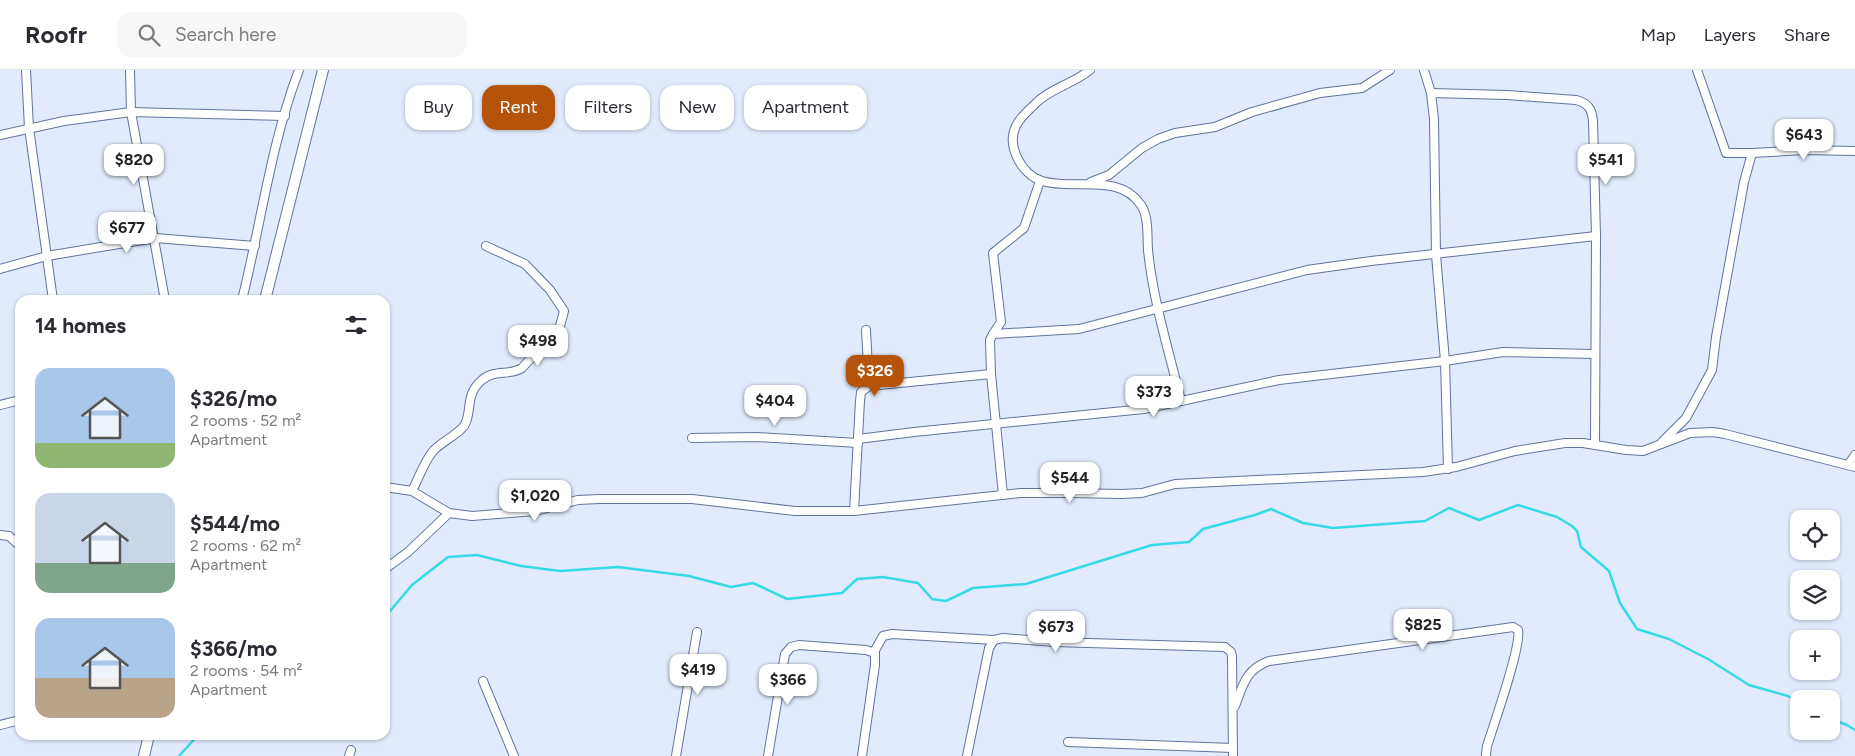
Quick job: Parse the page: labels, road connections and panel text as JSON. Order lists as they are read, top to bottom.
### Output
{
  "page": {
    "header": "Roofr",
    "search": "Search here",
    "nav": ["Map", "Layers", "Share"],
    "chip": [
      "Buy",
      "Rent",
      "Filters",
      "New",
      "Apartment"
    ],
    "price": [
      "$643",
      "$820",
      "$541",
      "$677",
      "$498",
      "$326",
      "$373",
      "$404",
      "$544",
      "$1,020",
      "$825",
      "$673",
      "$419",
      "$366"
    ],
    "heading": "14 homes",
    "list": [
      {
        "name": "$326/mo",
        "note": "2 rooms · 52 m² · Apartment"
      },
      {
        "name": "$544/mo",
        "note": "2 rooms · 62 m² · Apartment"
      },
      {
        "name": "$366/mo",
        "note": "2 rooms · 54 m² · Apartment"
      }
    ],
    "map_buttons": ["+", "−"]
  }
}
